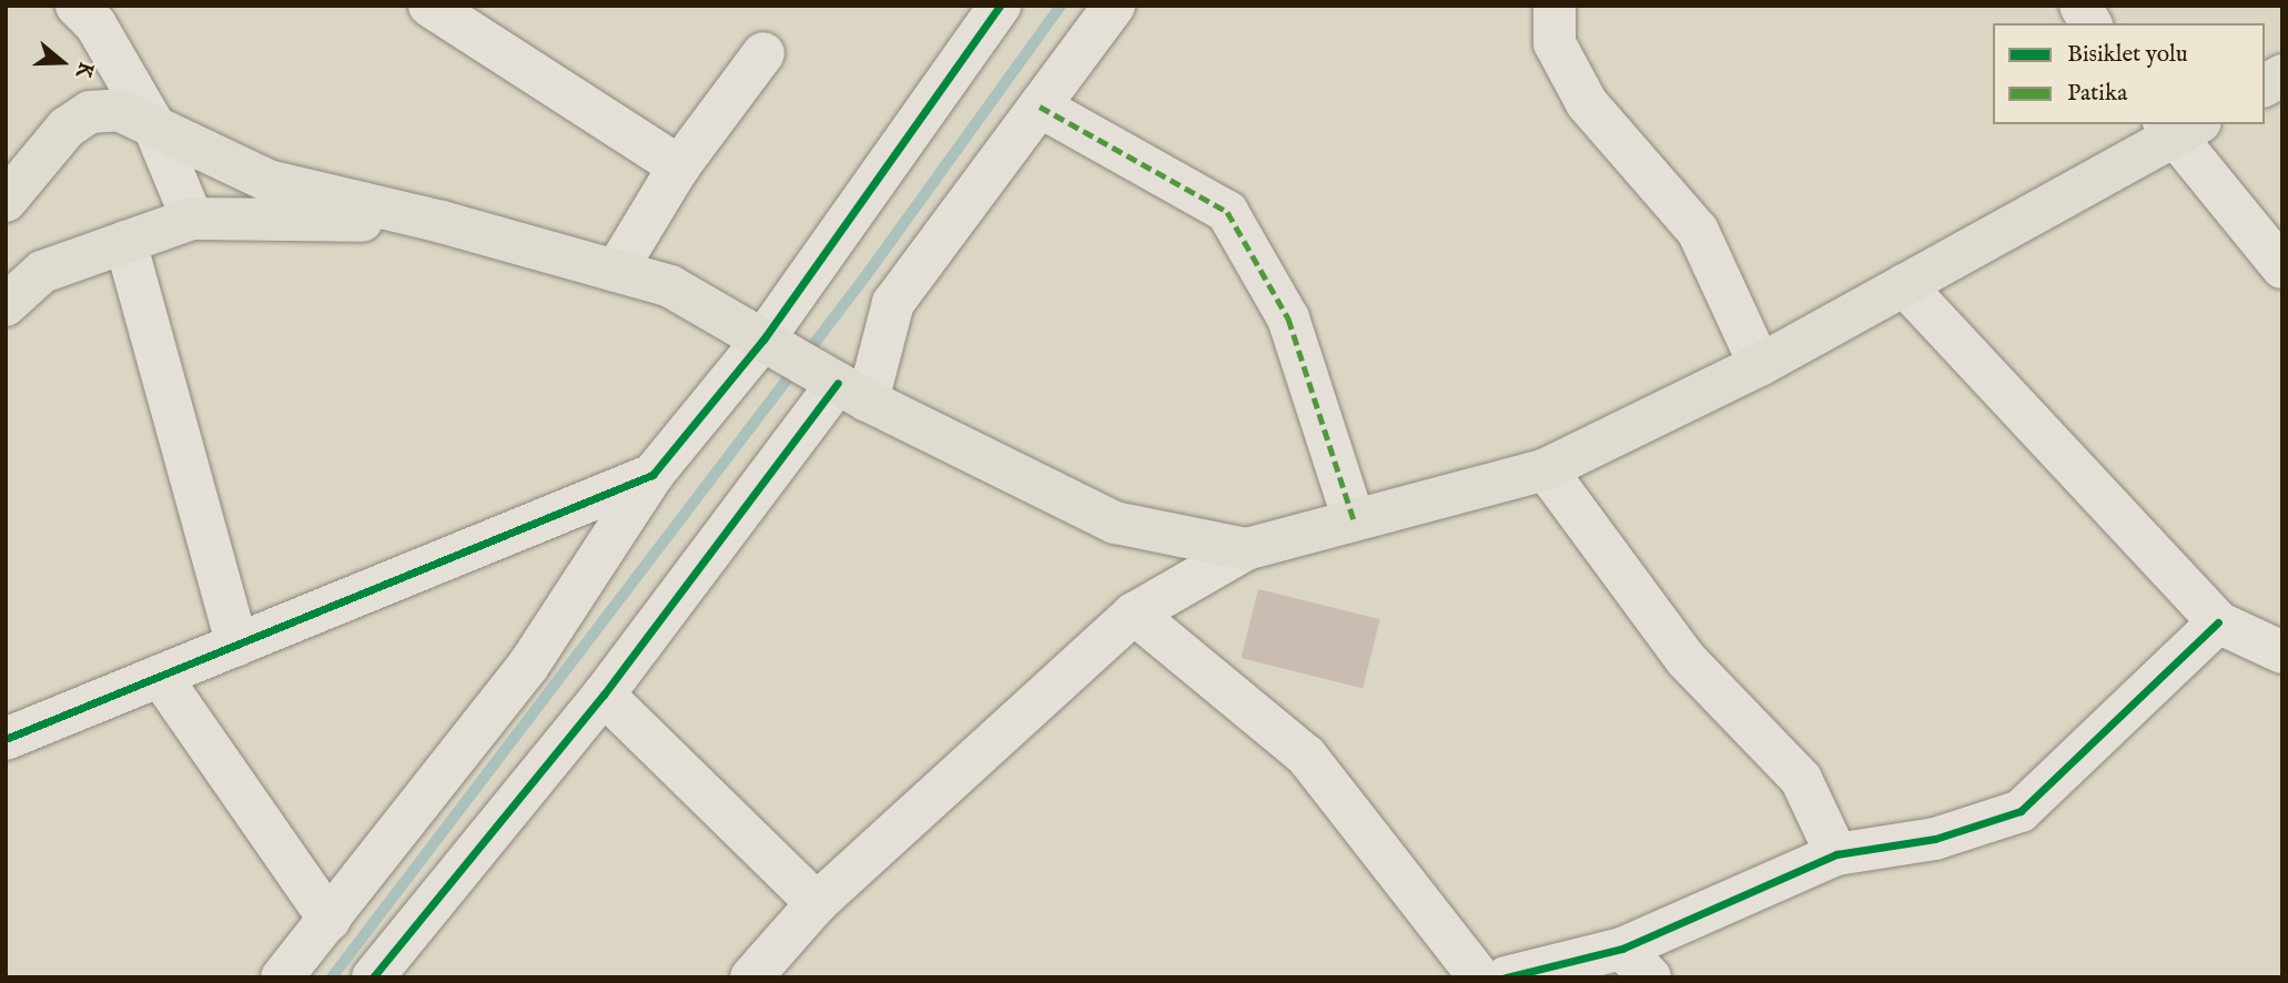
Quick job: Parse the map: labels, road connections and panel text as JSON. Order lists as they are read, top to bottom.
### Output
{
  "legend": ["Bisiklet yolu", "Patika"],
  "north": "right"
}
